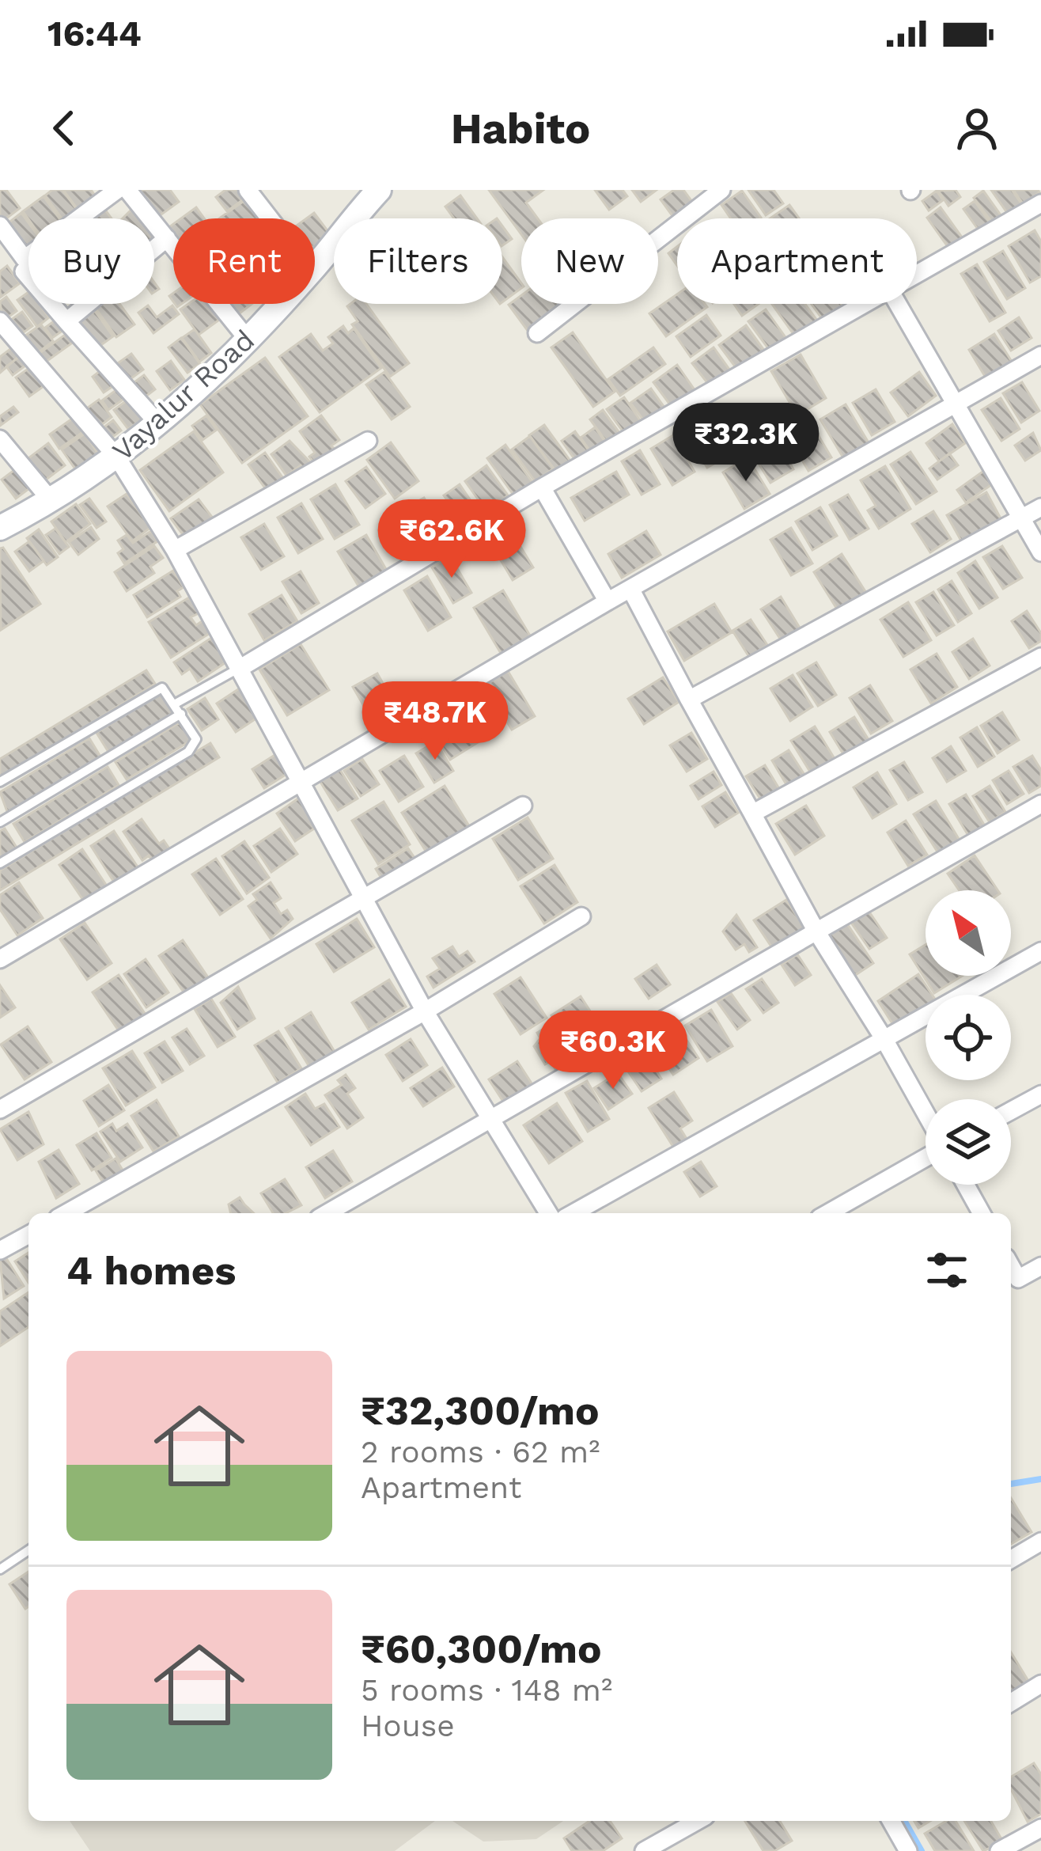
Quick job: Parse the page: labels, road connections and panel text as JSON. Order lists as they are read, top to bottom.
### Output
{
  "streets": {
    "main road": ["Vayalur Road"]
  },
  "north": "top left",
  "page": {
    "status": "16:44",
    "header": "Habito",
    "chip": [
      "Buy",
      "Rent",
      "Filters",
      "New",
      "Apartment"
    ],
    "price": [
      "₹32.3K",
      "₹62.6K",
      "₹48.7K",
      "₹60.3K"
    ],
    "heading": "4 homes",
    "list": [
      {
        "name": "₹32,300/mo",
        "note": "2 rooms · 62 m² · Apartment"
      },
      {
        "name": "₹60,300/mo",
        "note": "5 rooms · 148 m² · House"
      }
    ]
  }
}
